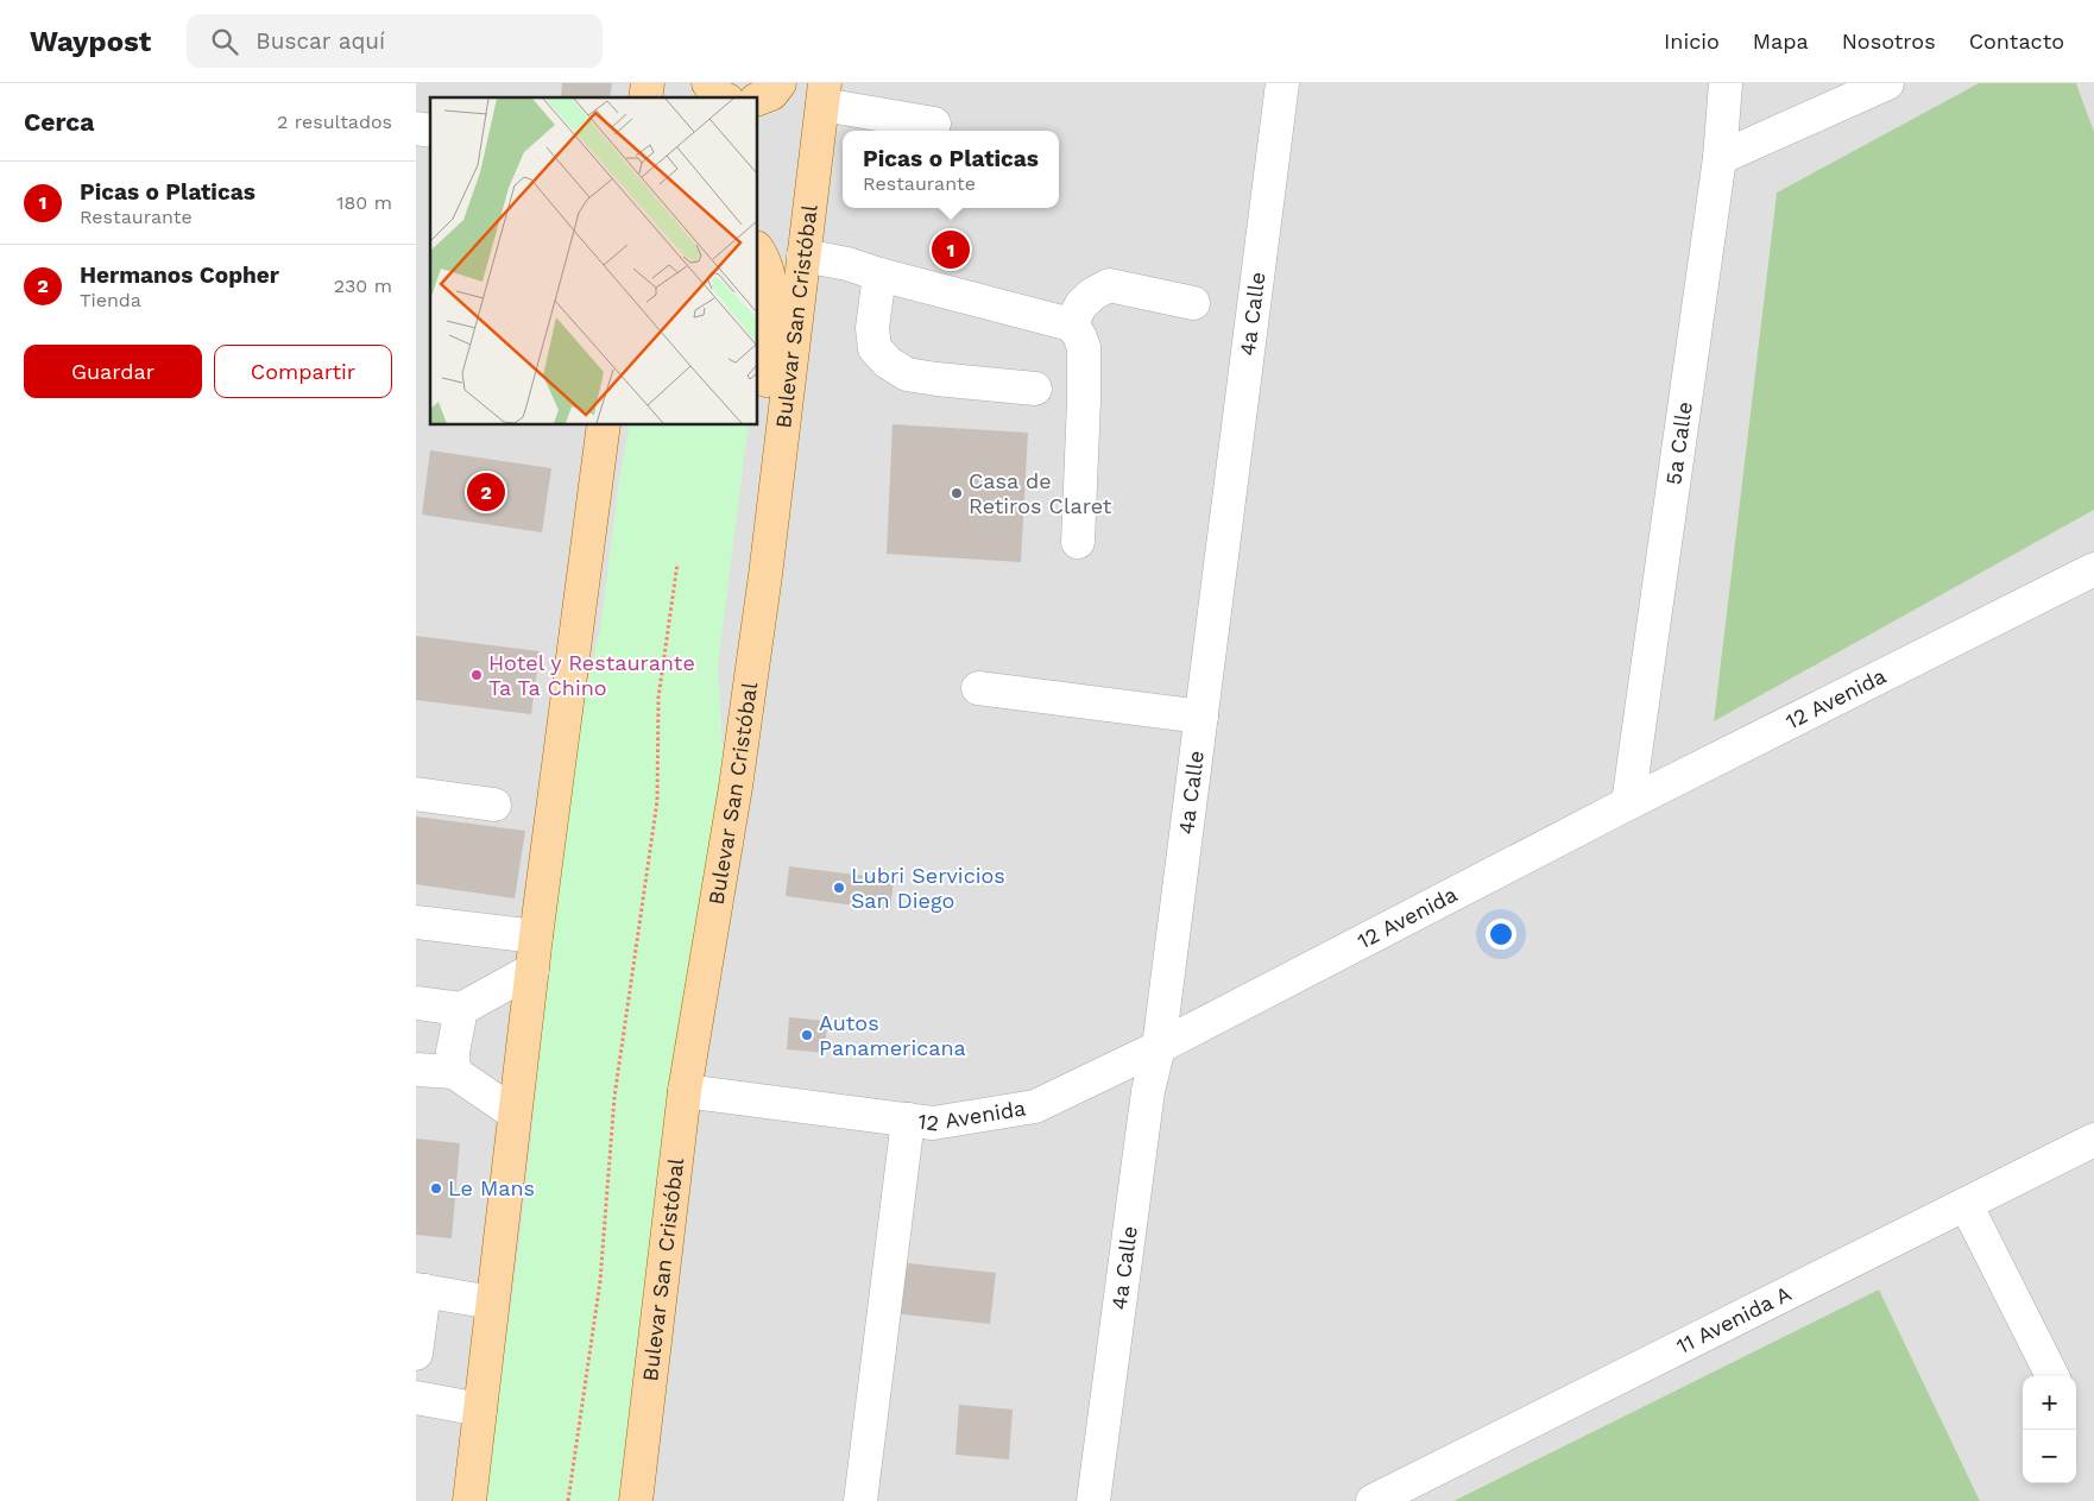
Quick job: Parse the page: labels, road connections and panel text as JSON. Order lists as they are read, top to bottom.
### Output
{
  "streets": {
    "main road": ["Bulevar San Cristóbal"],
    "street": [
      "4a Calle",
      "5a Calle",
      "12 Avenida",
      "11 Avenida A"
    ]
  },
  "crossings": [
    ["Bulevar San Cristóbal", "12 Avenida"],
    ["4a Calle", "12 Avenida"],
    ["5a Calle", "12 Avenida"]
  ],
  "places": [
    "Casa de Retiros Claret",
    "Hotel y Restaurante Ta Ta Chino",
    "Lubri Servicios San Diego",
    "Autos Panamericana",
    "Le Mans"
  ],
  "page": {
    "header": "Waypost",
    "search": "Buscar aquí",
    "nav": [
      "Inicio",
      "Mapa",
      "Nosotros",
      "Contacto"
    ],
    "heading": ["Cerca", "2 resultados"],
    "popup": ["Picas o Platicas", "Restaurante"],
    "list": [
      {
        "mark": "1",
        "name": "Picas o Platicas",
        "note": "Restaurante",
        "value": "180 m"
      },
      {
        "mark": "2",
        "name": "Hermanos Copher",
        "note": "Tienda",
        "value": "230 m"
      }
    ],
    "pins": ["1", "2"],
    "buttons": ["Guardar", "Compartir"],
    "map_buttons": ["+", "−"]
  }
}
